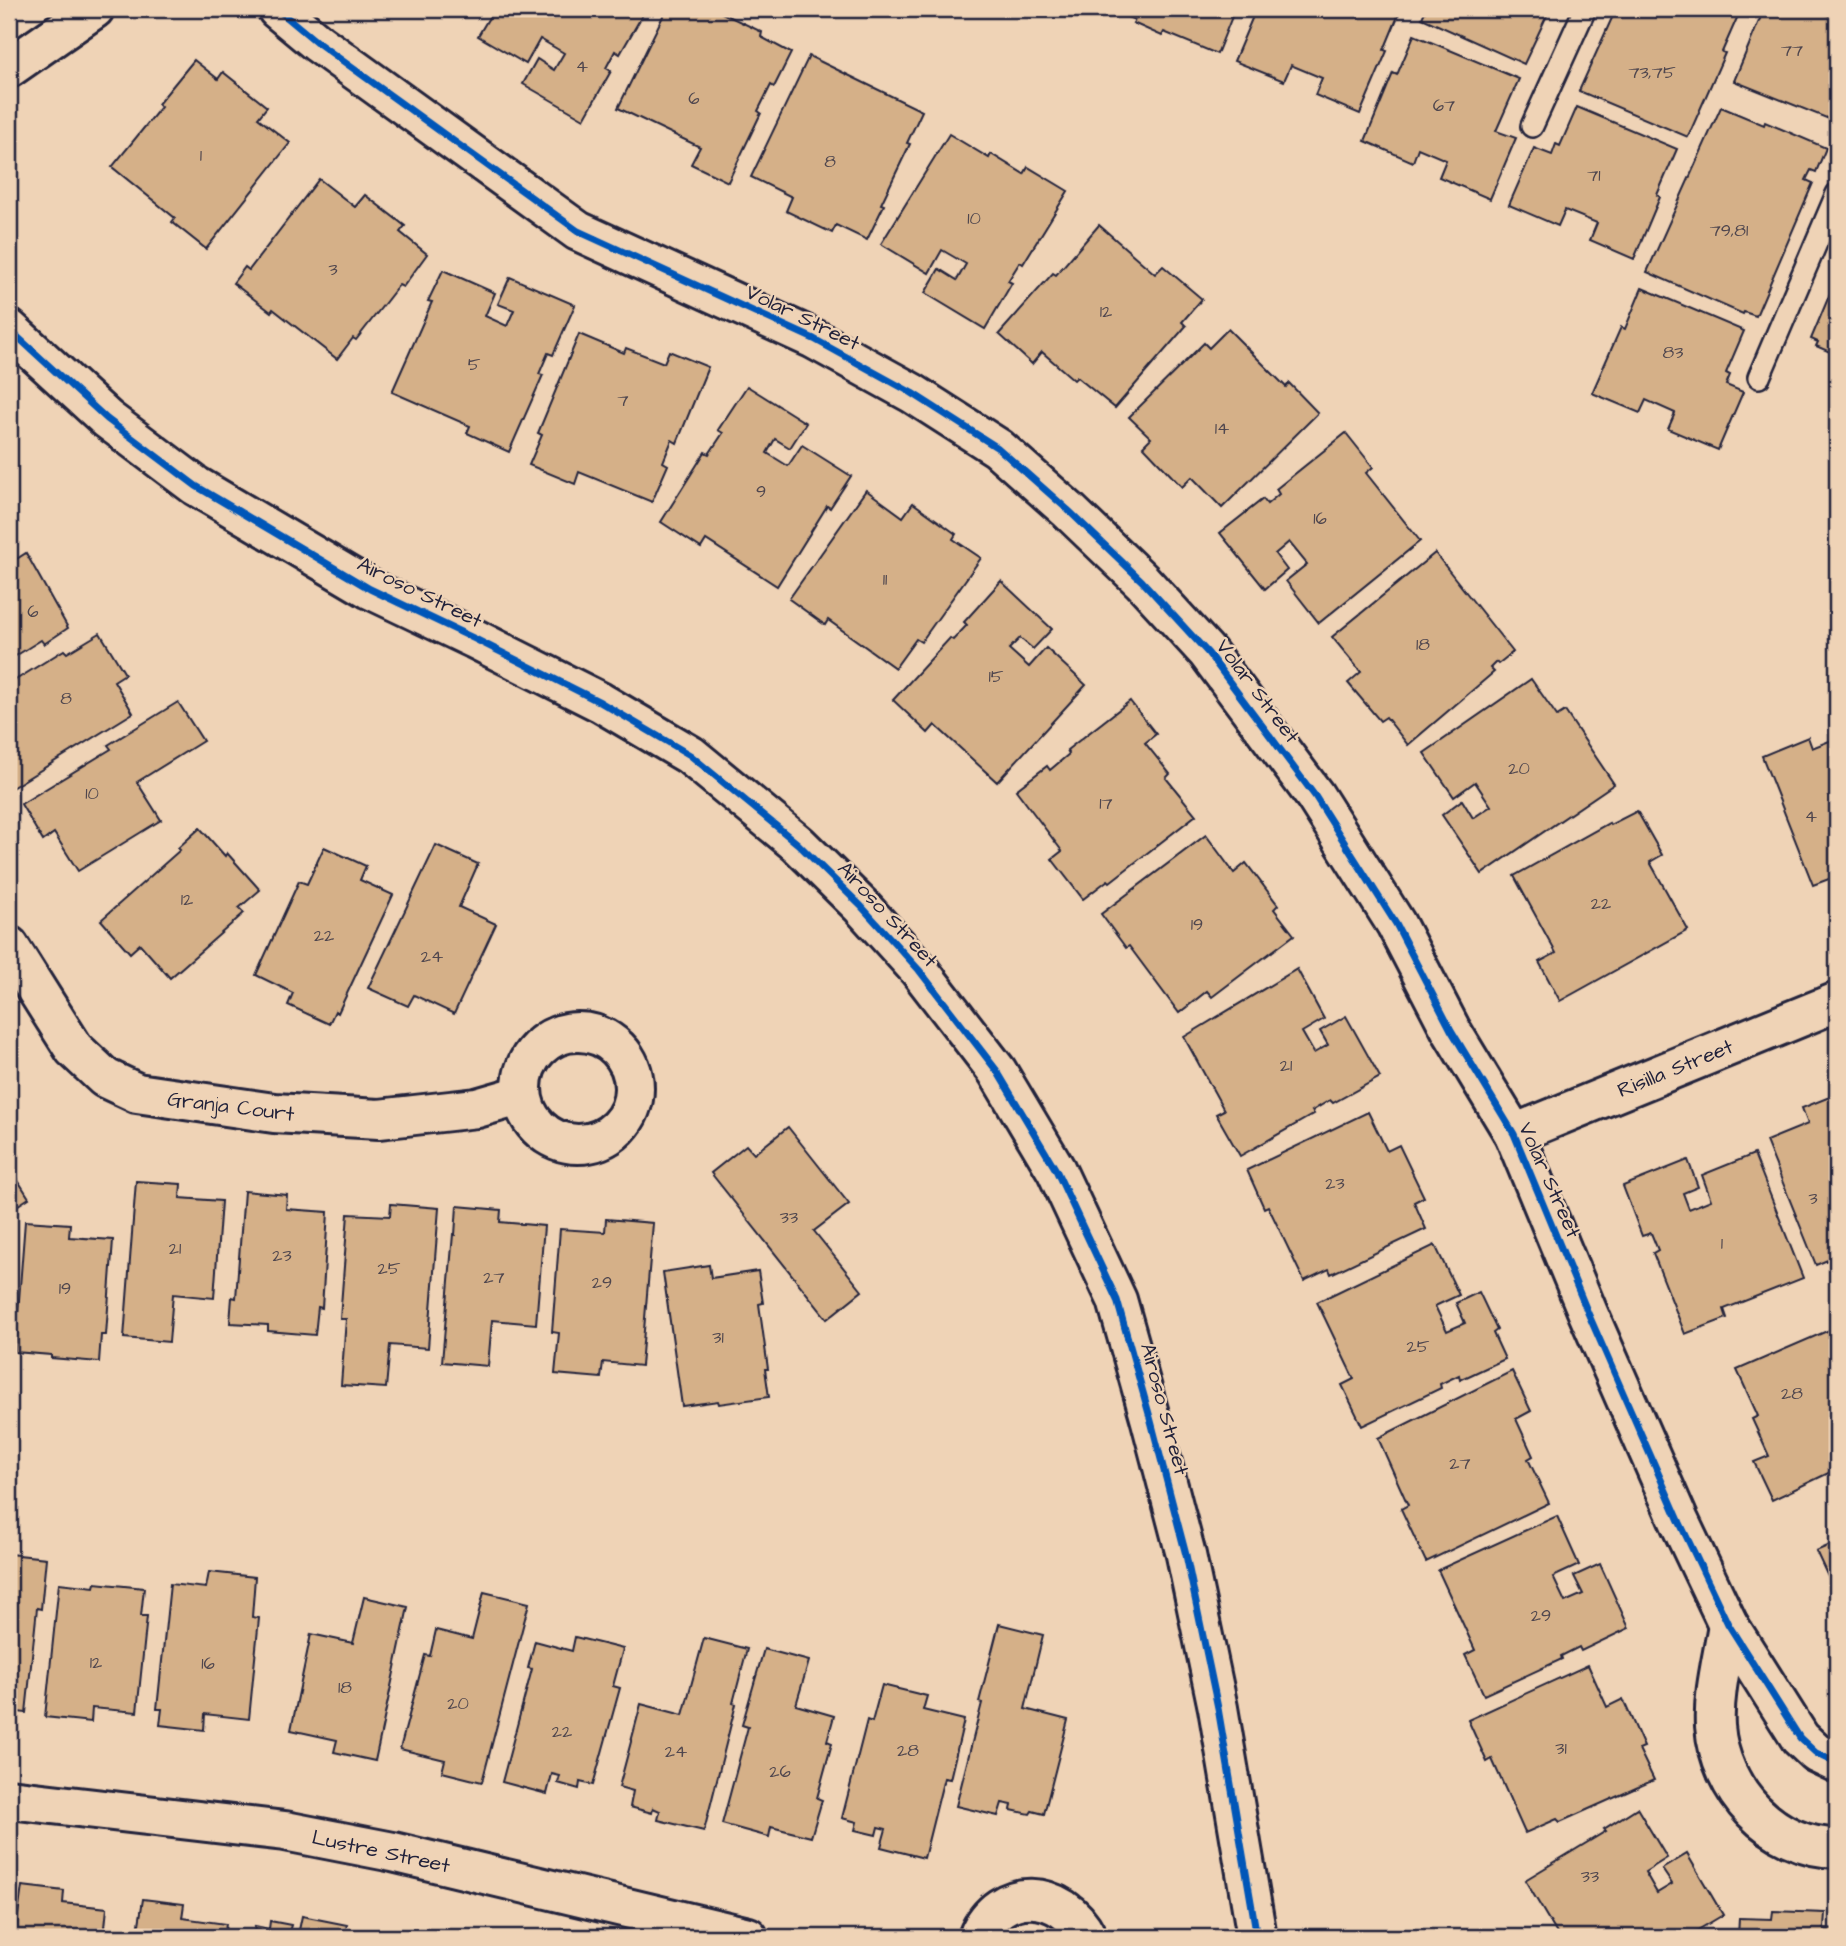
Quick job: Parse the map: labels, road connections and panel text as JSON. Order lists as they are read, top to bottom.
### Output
{
  "streets": {
    "street": [
      "Volar Street",
      "Airoso Street",
      "Risilla Street",
      "Granja Court",
      "Lustre Street"
    ]
  },
  "crossings": [
    ["Volar Street", "Risilla Street"]
  ],
  "house_numbers": [
    "77",
    "4",
    "73,75",
    "6",
    "67",
    "1",
    "8",
    "71",
    "10",
    "79,81",
    "3",
    "12",
    "83",
    "5",
    "7",
    "14",
    "9",
    "16",
    "11",
    "6",
    "18",
    "15",
    "8",
    "20",
    "10",
    "17",
    "4",
    "12",
    "22",
    "19",
    "22",
    "24",
    "21",
    "23",
    "3",
    "33",
    "1",
    "21",
    "23",
    "25",
    "27",
    "29",
    "19",
    "31",
    "25",
    "28",
    "27",
    "29",
    "12",
    "16",
    "18",
    "20",
    "22",
    "31",
    "28",
    "24",
    "26",
    "33"
  ]
}
